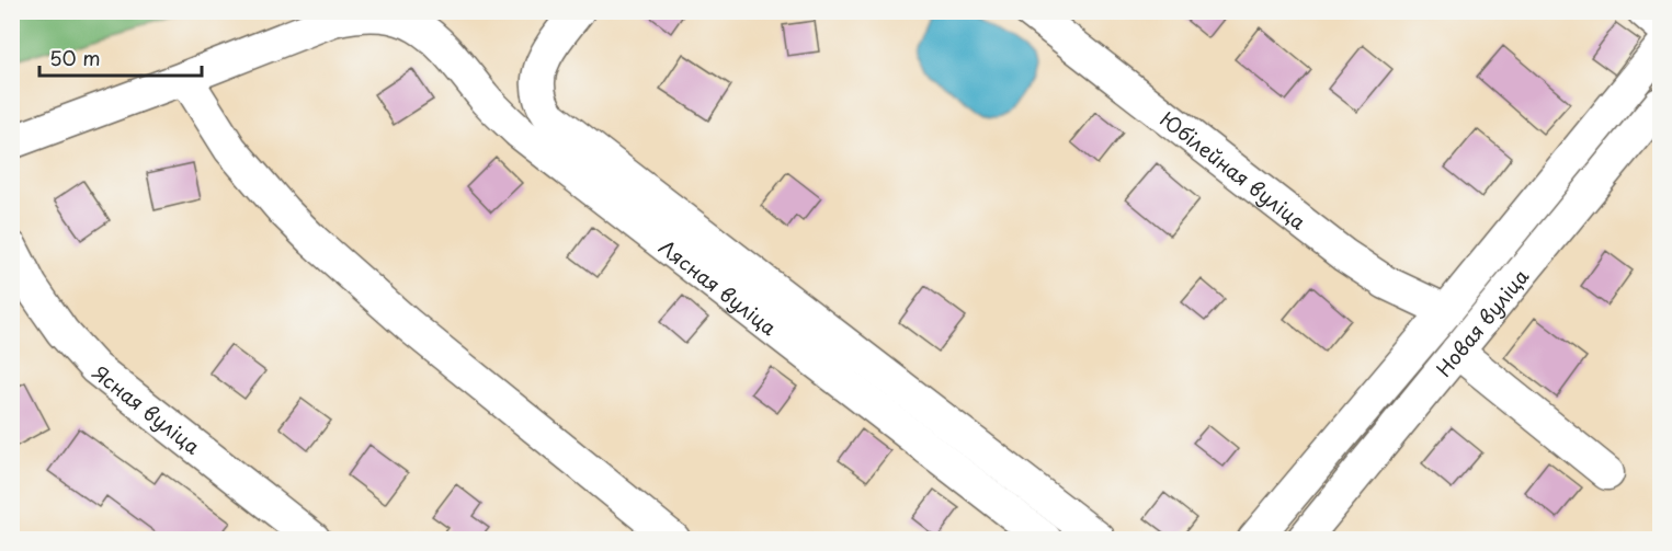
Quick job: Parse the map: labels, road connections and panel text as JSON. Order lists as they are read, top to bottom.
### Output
{
  "streets": {
    "street": [
      "Юбілейная вуліца",
      "Лясная вуліца",
      "Новая вуліца",
      "Ясная вуліца"
    ]
  },
  "scale_bar": "50 m"
}
